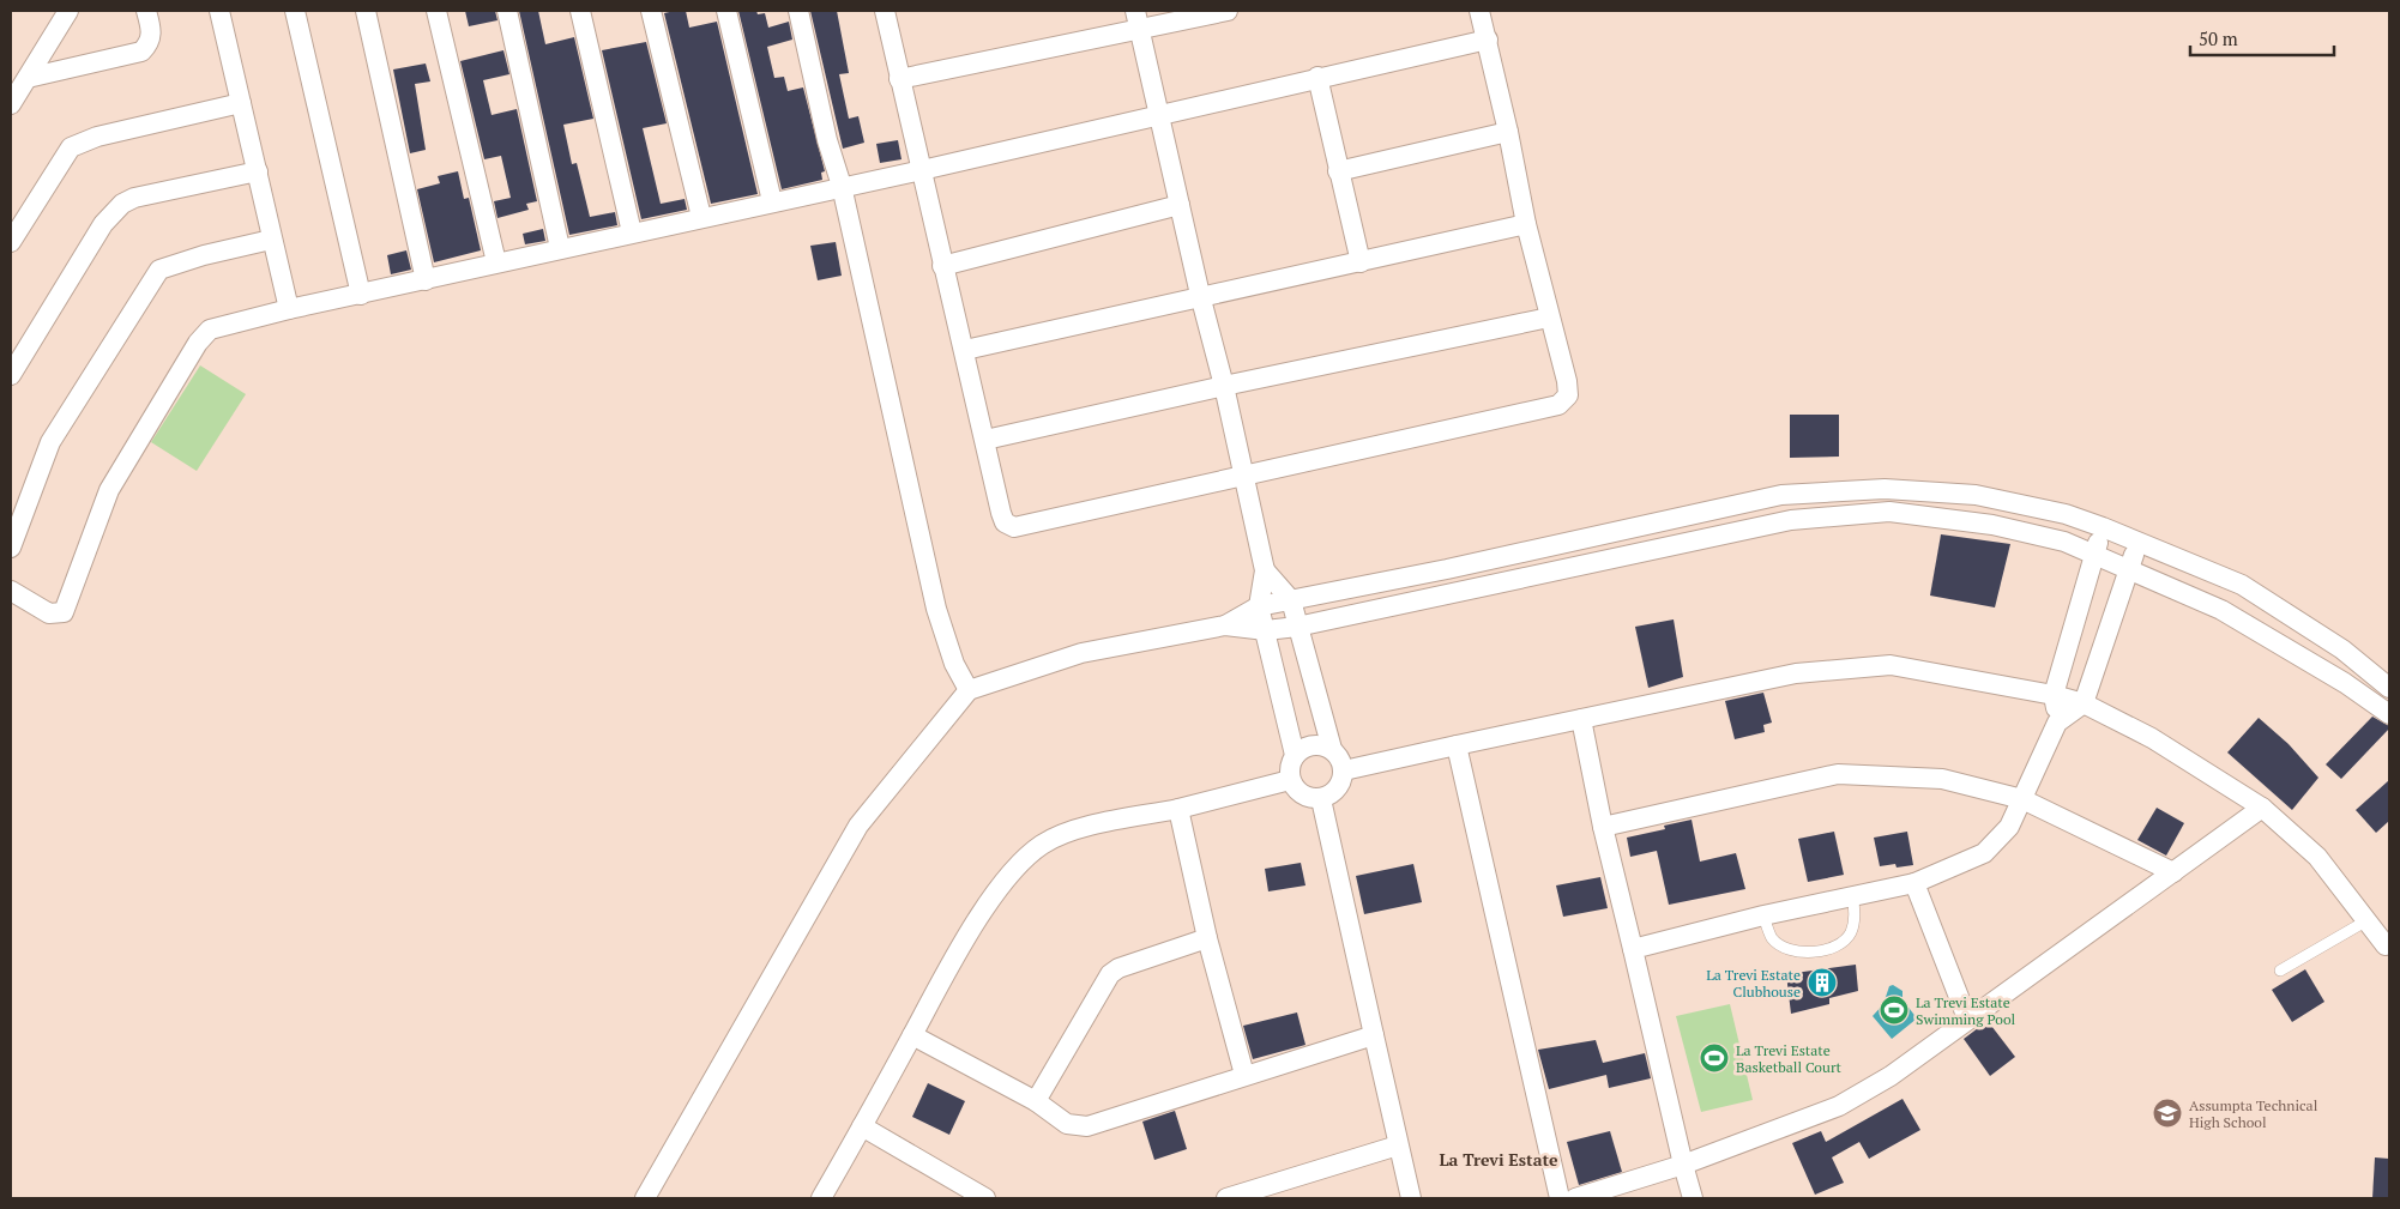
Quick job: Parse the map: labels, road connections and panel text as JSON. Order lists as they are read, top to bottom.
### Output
{
  "districts": ["La Trevi Estate"],
  "places": {
    "building": ["La Trevi Estate Clubhouse"],
    "sports": ["La Trevi Estate Swimming Pool", "La Trevi Estate Basketball Court"],
    "school or university": ["Assumpta Technical High School"]
  },
  "scale_bar": "50 m"
}
